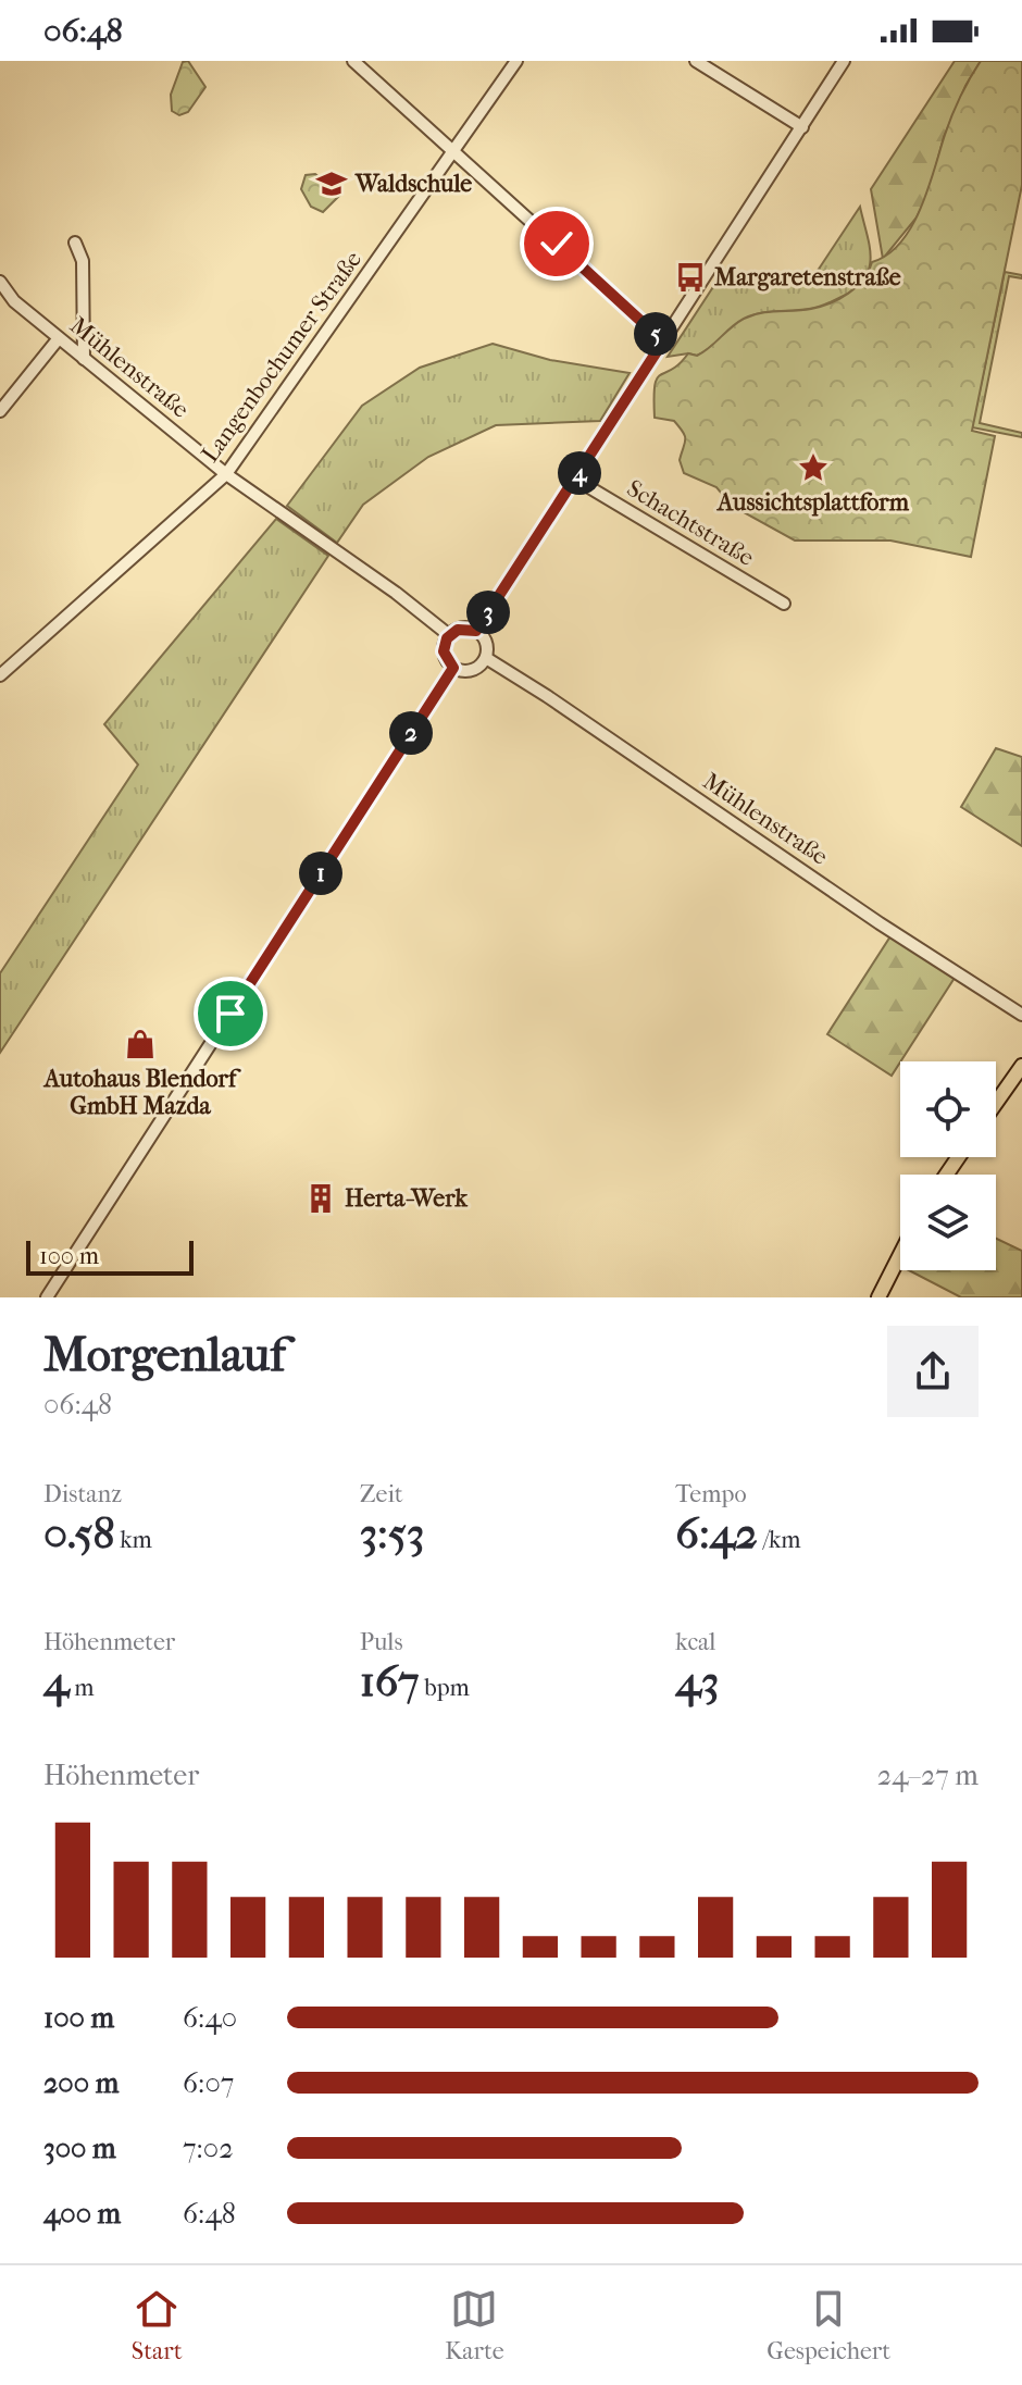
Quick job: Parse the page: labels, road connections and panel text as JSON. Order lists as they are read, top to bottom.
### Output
{
  "streets": {
    "street": ["Langenbochumer Straße", "Mühlenstraße", "Schachtstraße"]
  },
  "crossings": [
    ["Langenbochumer Straße", "Mühlenstraße"]
  ],
  "places": {
    "school or university": ["Waldschule"],
    "bus stop": ["Margaretenstraße"],
    "place": ["Aussichtsplattform"],
    "shop": ["Autohaus Blendorf GmbH Mazda"],
    "building": ["Herta-Werk"]
  },
  "scale_bar": "100 m",
  "page": {
    "status": "06:48",
    "pins": [
      "5",
      "4",
      "3",
      "2",
      "1"
    ],
    "scale": "100 m",
    "heading": ["Morgenlauf", "06:48"],
    "stats": [
      ["Distanz", "0.58 km"],
      ["Zeit", "3:53"],
      ["Tempo", "6:42 /km"],
      ["Höhenmeter", "4 m"],
      ["Puls", "167 bpm"],
      ["kcal", "43"]
    ],
    "chart": ["Höhenmeter", "24–27 m"],
    "list": [
      {
        "name": "100 m",
        "note": "6:40"
      },
      {
        "name": "200 m",
        "note": "6:07"
      },
      {
        "name": "300 m",
        "note": "7:02"
      },
      {
        "name": "400 m",
        "note": "6:48"
      }
    ],
    "tabs": ["Start", "Karte", "Gespeichert"]
  }
}
